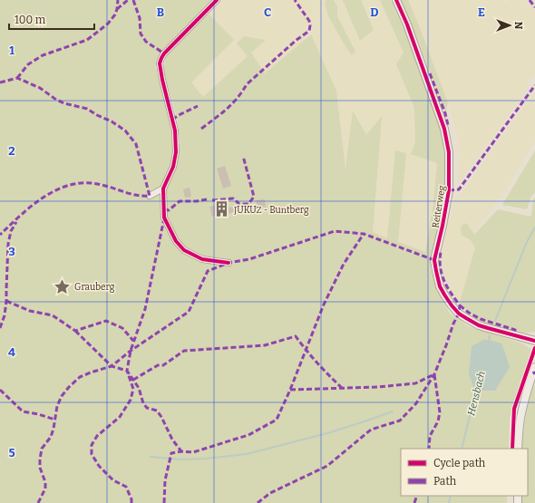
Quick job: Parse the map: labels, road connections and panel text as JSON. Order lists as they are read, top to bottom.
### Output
{
  "streets": {
    "street": ["Reiterweg"]
  },
  "water": ["Hensbach"],
  "places": {
    "building": ["JUKUZ - Buntberg"],
    "place": ["Grauberg"]
  },
  "legend": ["Cycle path", "Path"],
  "scale_bar": "100 m",
  "north": "right",
  "grid": {
    "columns": [
      "B",
      "C",
      "D",
      "E"
    ],
    "rows": [
      "1",
      "2",
      "3",
      "4",
      "5"
    ]
  }
}
